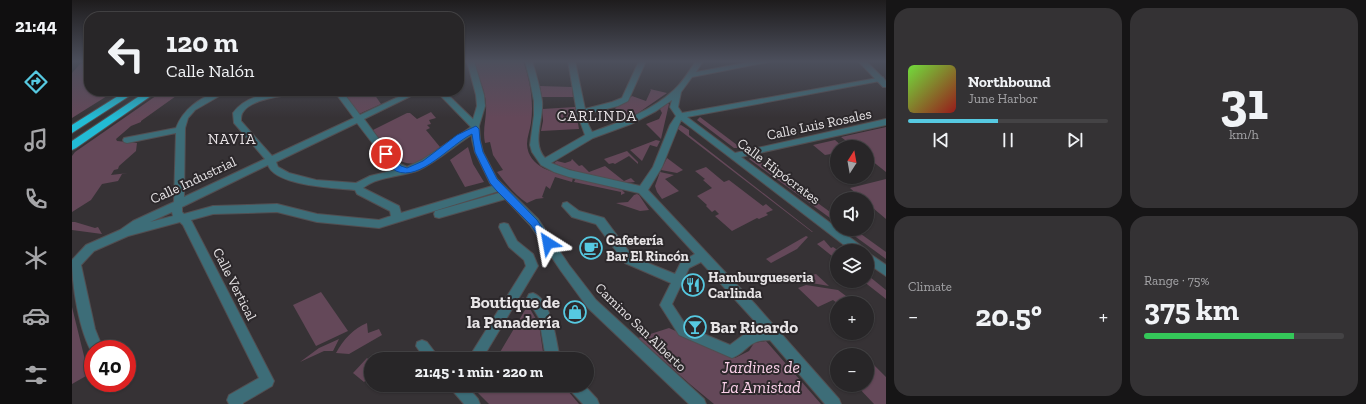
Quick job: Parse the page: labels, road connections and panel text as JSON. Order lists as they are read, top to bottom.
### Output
{
  "streets": {
    "street": [
      "Calle Luis Rosales",
      "Calle Hipócrates",
      "Calle Industrial",
      "Calle Vertical",
      "Camino San Alberto"
    ]
  },
  "crossings": [
    ["Calle Luis Rosales", "Calle Hipócrates"],
    ["Calle Industrial", "Calle Vertical"]
  ],
  "districts": ["CARLINDA", "NAVIA"],
  "parks": ["Jardines de La Amistad"],
  "places": {
    "cafe": ["Cafetería Bar El Rincón"],
    "restaurant": ["Hamburgueseria Carlinda"],
    "shop": ["Boutique de la Panadería"],
    "bar": ["Bar Ricardo"]
  },
  "north": "top",
  "page": {
    "tabs": "21:44",
    "tile": [
      ["31", "km/h"],
      "Climate",
      ["Range · 75%", "375 km"]
    ],
    "turn": ["120 m", "Calle Nalón"],
    "song": ["Northbound", "June Harbor"],
    "map_buttons": ["+", "−"],
    "heat": ["−", "20.5°", "+"],
    "limit": "40",
    "trip": "21:45 · 1 min · 220 m"
  }
}
